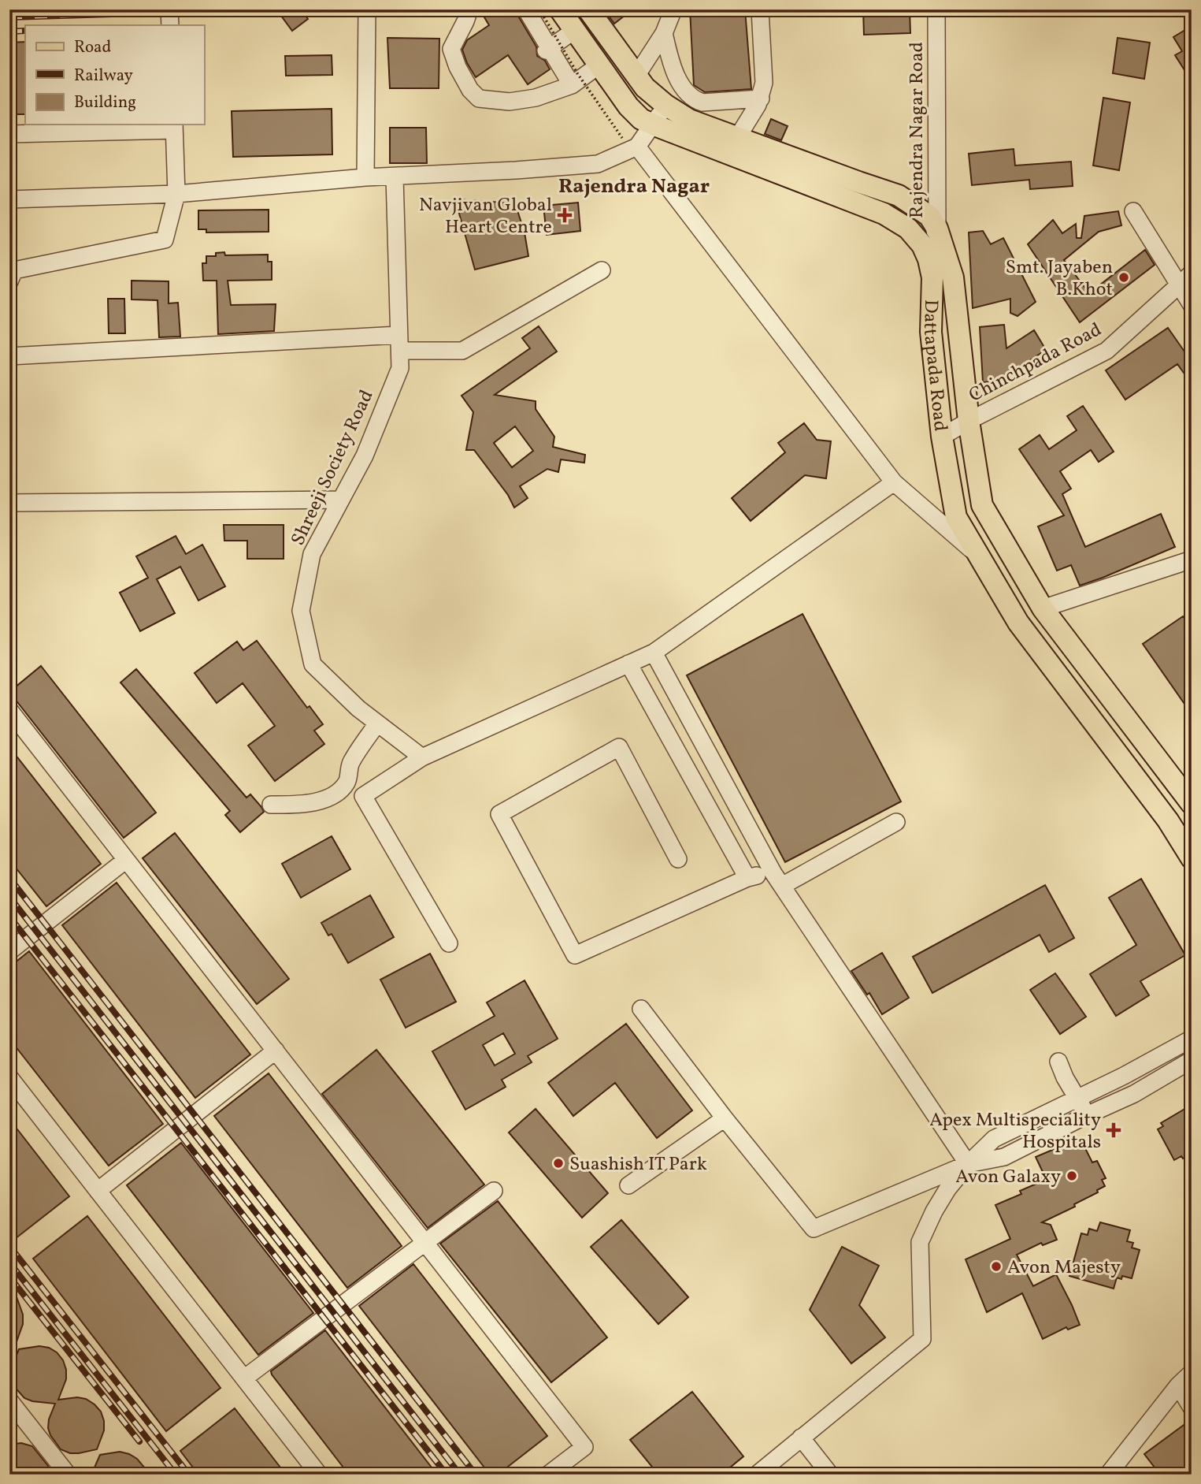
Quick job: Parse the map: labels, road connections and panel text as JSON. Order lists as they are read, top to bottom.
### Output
{
  "streets": {
    "main road": ["Dattapada Road"],
    "street": ["Rajendra Nagar Road", "Chinchpada Road", "Shreeji Society Road"]
  },
  "crossings": [
    ["Rajendra Nagar Road", "Dattapada Road"],
    ["Chinchpada Road", "Dattapada Road"]
  ],
  "districts": ["Rajendra Nagar"],
  "places": {
    "health": ["Navjivan Global Heart Centre", "Apex Multispeciality Hospitals"],
    "other": [
      "Smt. Jayaben B.Khot",
      "Suashish IT Park",
      "Avon Galaxy",
      "Avon Majesty"
    ]
  },
  "legend": ["Road", "Railway", "Building"]
}
